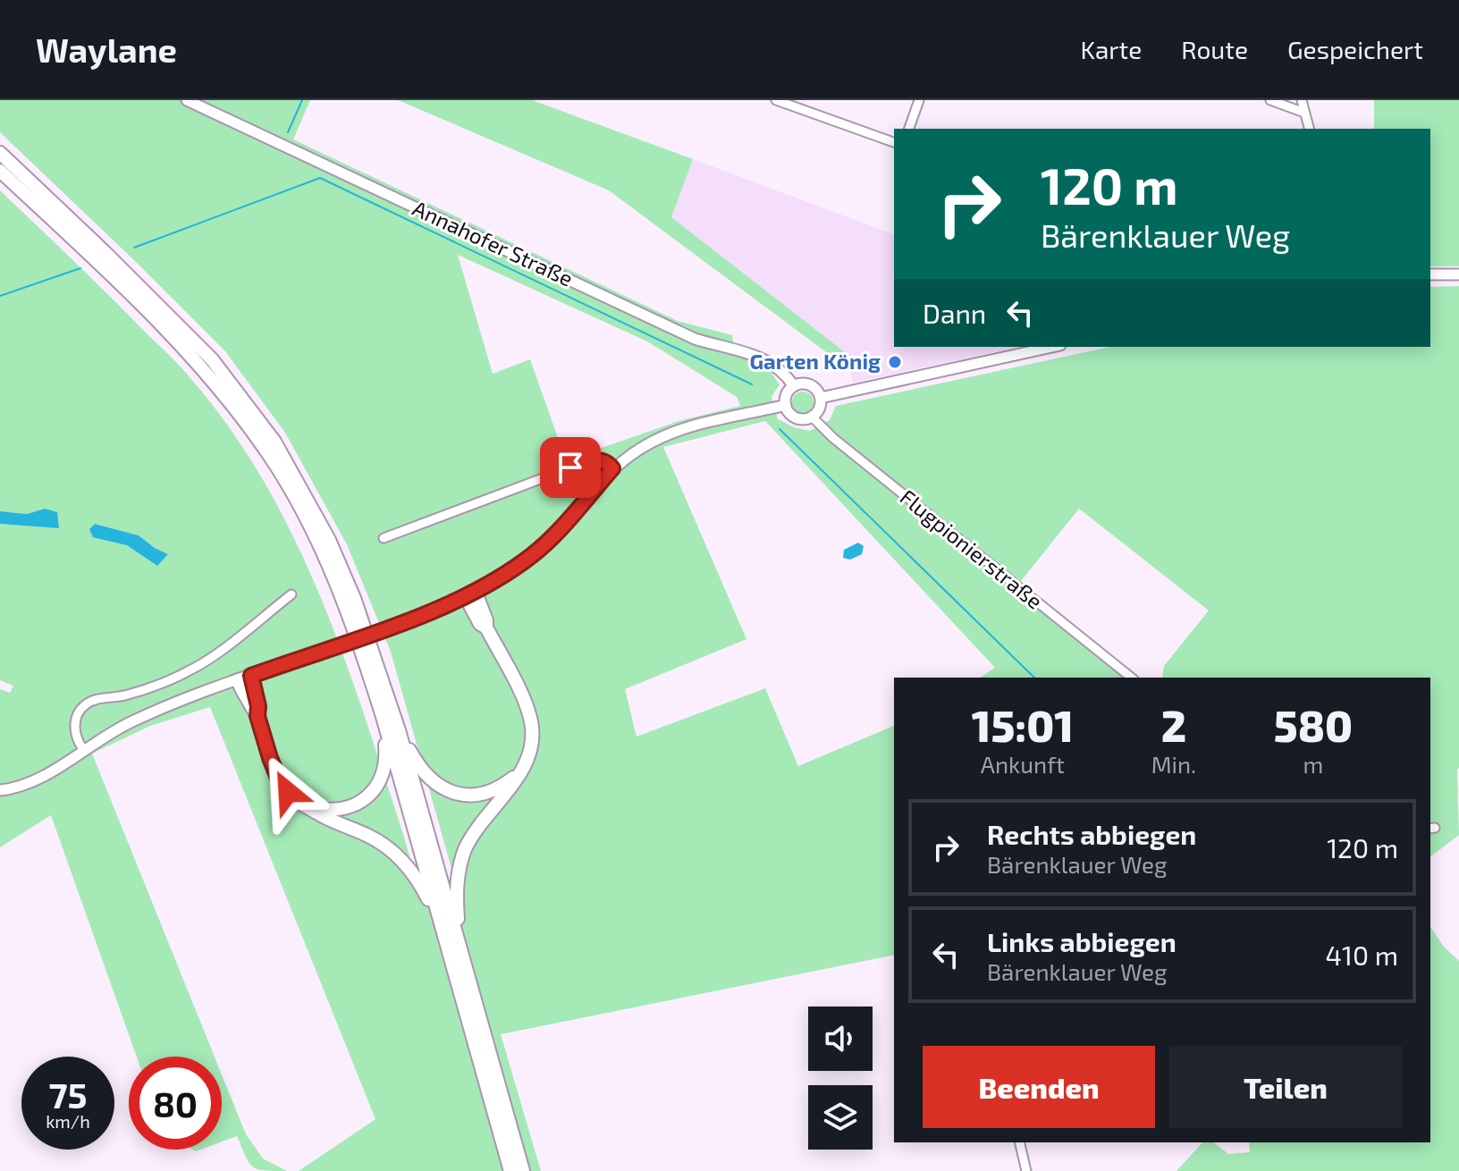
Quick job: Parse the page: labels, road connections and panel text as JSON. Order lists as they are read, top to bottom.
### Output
{
  "streets": {
    "street": ["Annahofer Straße", "Flugpionierstraße"]
  },
  "crossings": [
    ["Annahofer Straße", "Flugpionierstraße"]
  ],
  "places": ["Garten König"],
  "page": {
    "header": "Waylane",
    "nav": ["Karte", "Route", "Gespeichert"],
    "turn": ["120 m", "Bärenklauer Weg"],
    "then": "Dann",
    "eta": [
      "15:01",
      "Ankunft",
      "2",
      "Min.",
      "580",
      "m"
    ],
    "list": [
      {
        "name": "Rechts abbiegen",
        "note": "Bärenklauer Weg",
        "value": "120 m"
      },
      {
        "name": "Links abbiegen",
        "note": "Bärenklauer Weg",
        "value": "410 m"
      }
    ],
    "buttons": ["Beenden", "Teilen"],
    "speed": "75 km/h",
    "limit": "80"
  }
}
